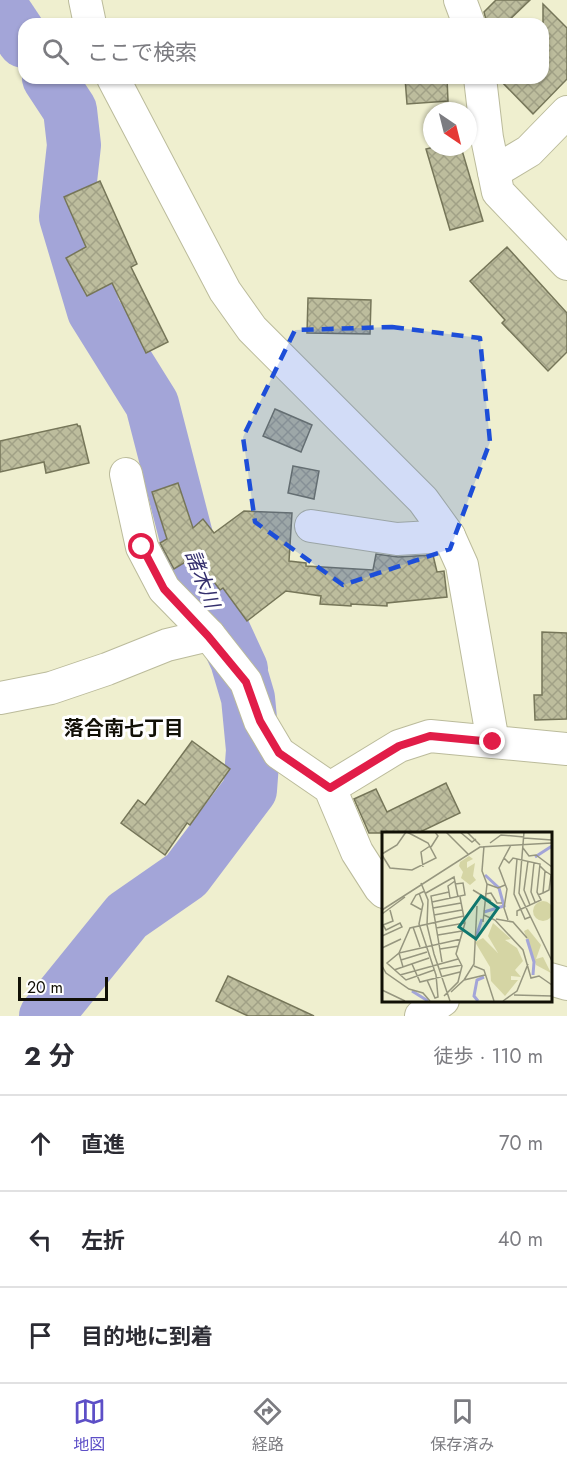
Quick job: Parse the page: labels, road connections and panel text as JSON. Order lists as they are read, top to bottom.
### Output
{
  "districts": ["落合南七丁目"],
  "water": ["諸木川"],
  "scale_bar": "20 m",
  "north": "bottom right",
  "page": {
    "search": "ここで検索",
    "scale": "20 m",
    "heading": ["2 分", "徒歩 · 110 m"],
    "list": [
      ["直進", "70 m"],
      ["左折", "40 m"],
      "目的地に到着"
    ],
    "nav": ["地図", "経路", "保存済み"]
  }
}
